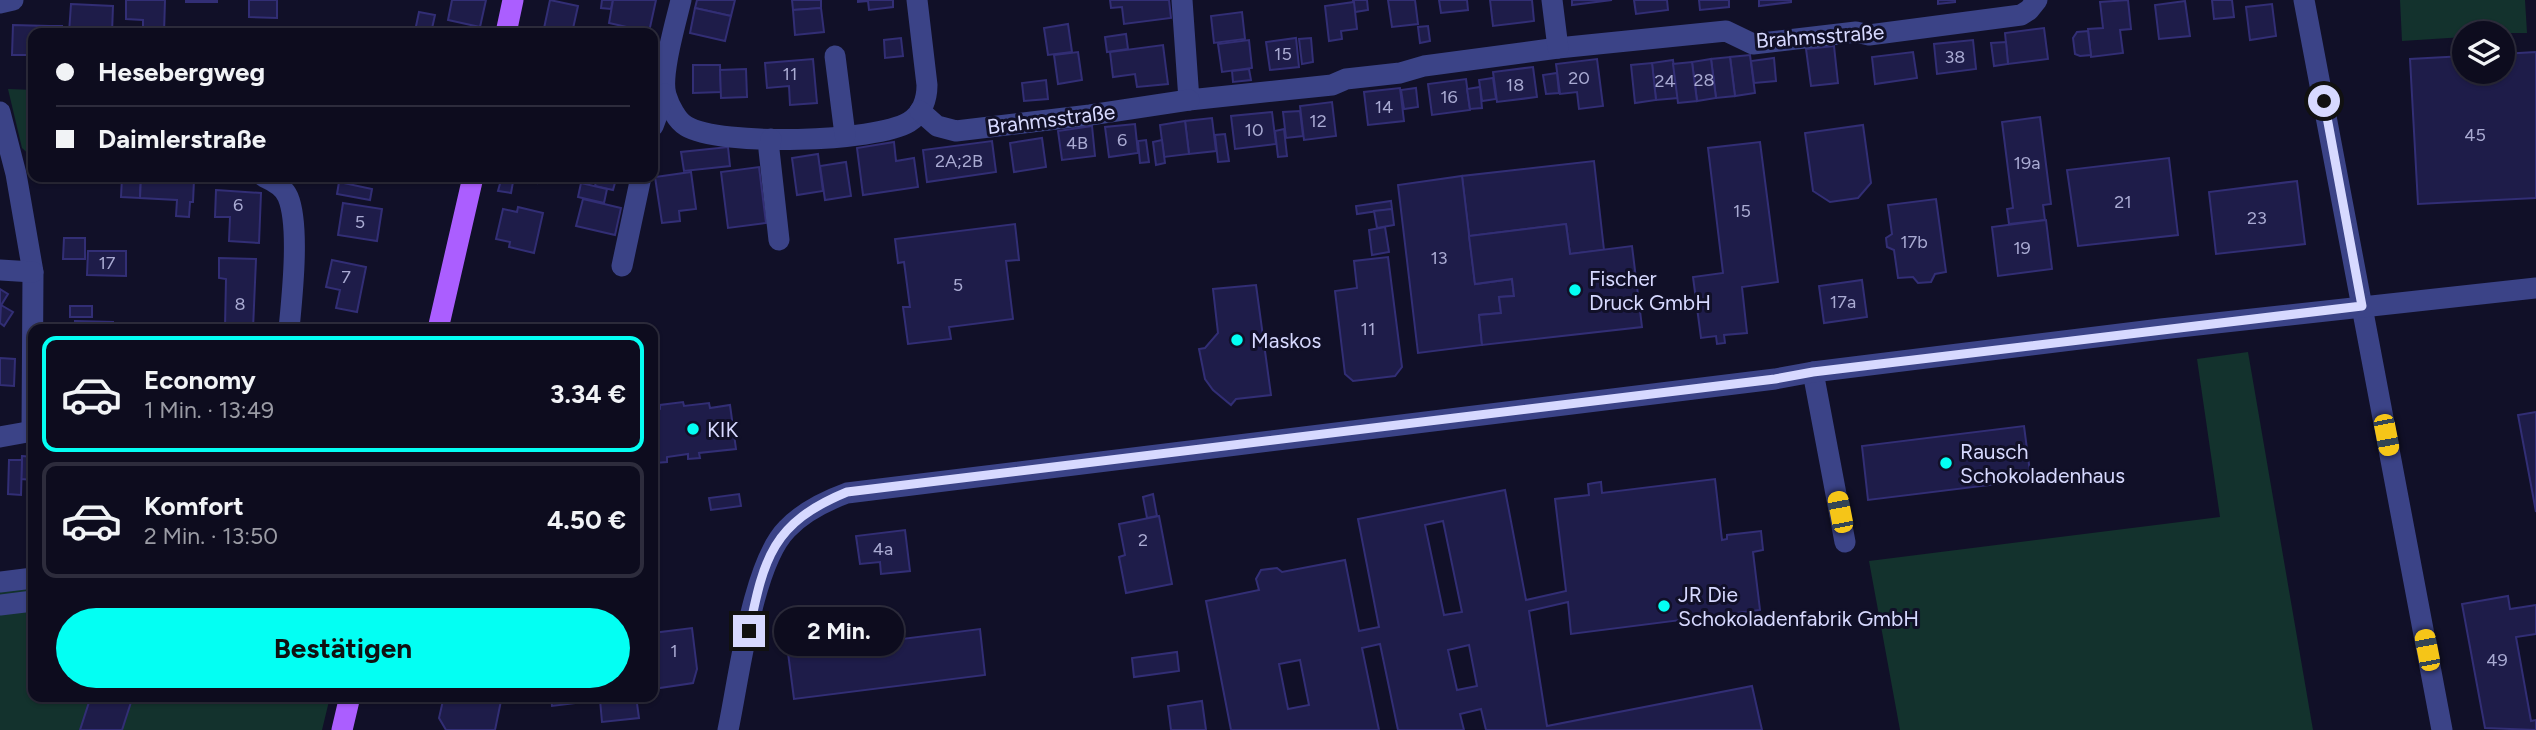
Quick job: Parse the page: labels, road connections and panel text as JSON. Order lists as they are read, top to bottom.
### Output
{
  "streets": {
    "street": ["Brahmsstraße"]
  },
  "places": [
    "Fischer Druck GmbH",
    "Maskos",
    "KIK",
    "Rausch Schokoladenhaus",
    "JR Die Schokoladenfabrik GmbH"
  ],
  "house_numbers": [
    "15",
    "38",
    "11",
    "20",
    "28",
    "24",
    "18",
    "16",
    "14",
    "12",
    "10",
    "45",
    "6",
    "4B",
    "2A;2B",
    "19a",
    "21",
    "6",
    "15",
    "23",
    "5",
    "17b",
    "19",
    "13",
    "17",
    "7",
    "5",
    "17a",
    "8",
    "11",
    "2",
    "4a",
    "1",
    "49"
  ],
  "page": {
    "banner": ["Hesebergweg", "Daimlerstraße"],
    "list": [
      {
        "name": "Economy",
        "note": "1 Min. · 13:49",
        "value": "3.34 €"
      },
      {
        "name": "Komfort",
        "note": "2 Min. · 13:50",
        "value": "4.50 €"
      }
    ],
    "buttons": "Bestätigen",
    "bubble": "2 Min."
  }
}
